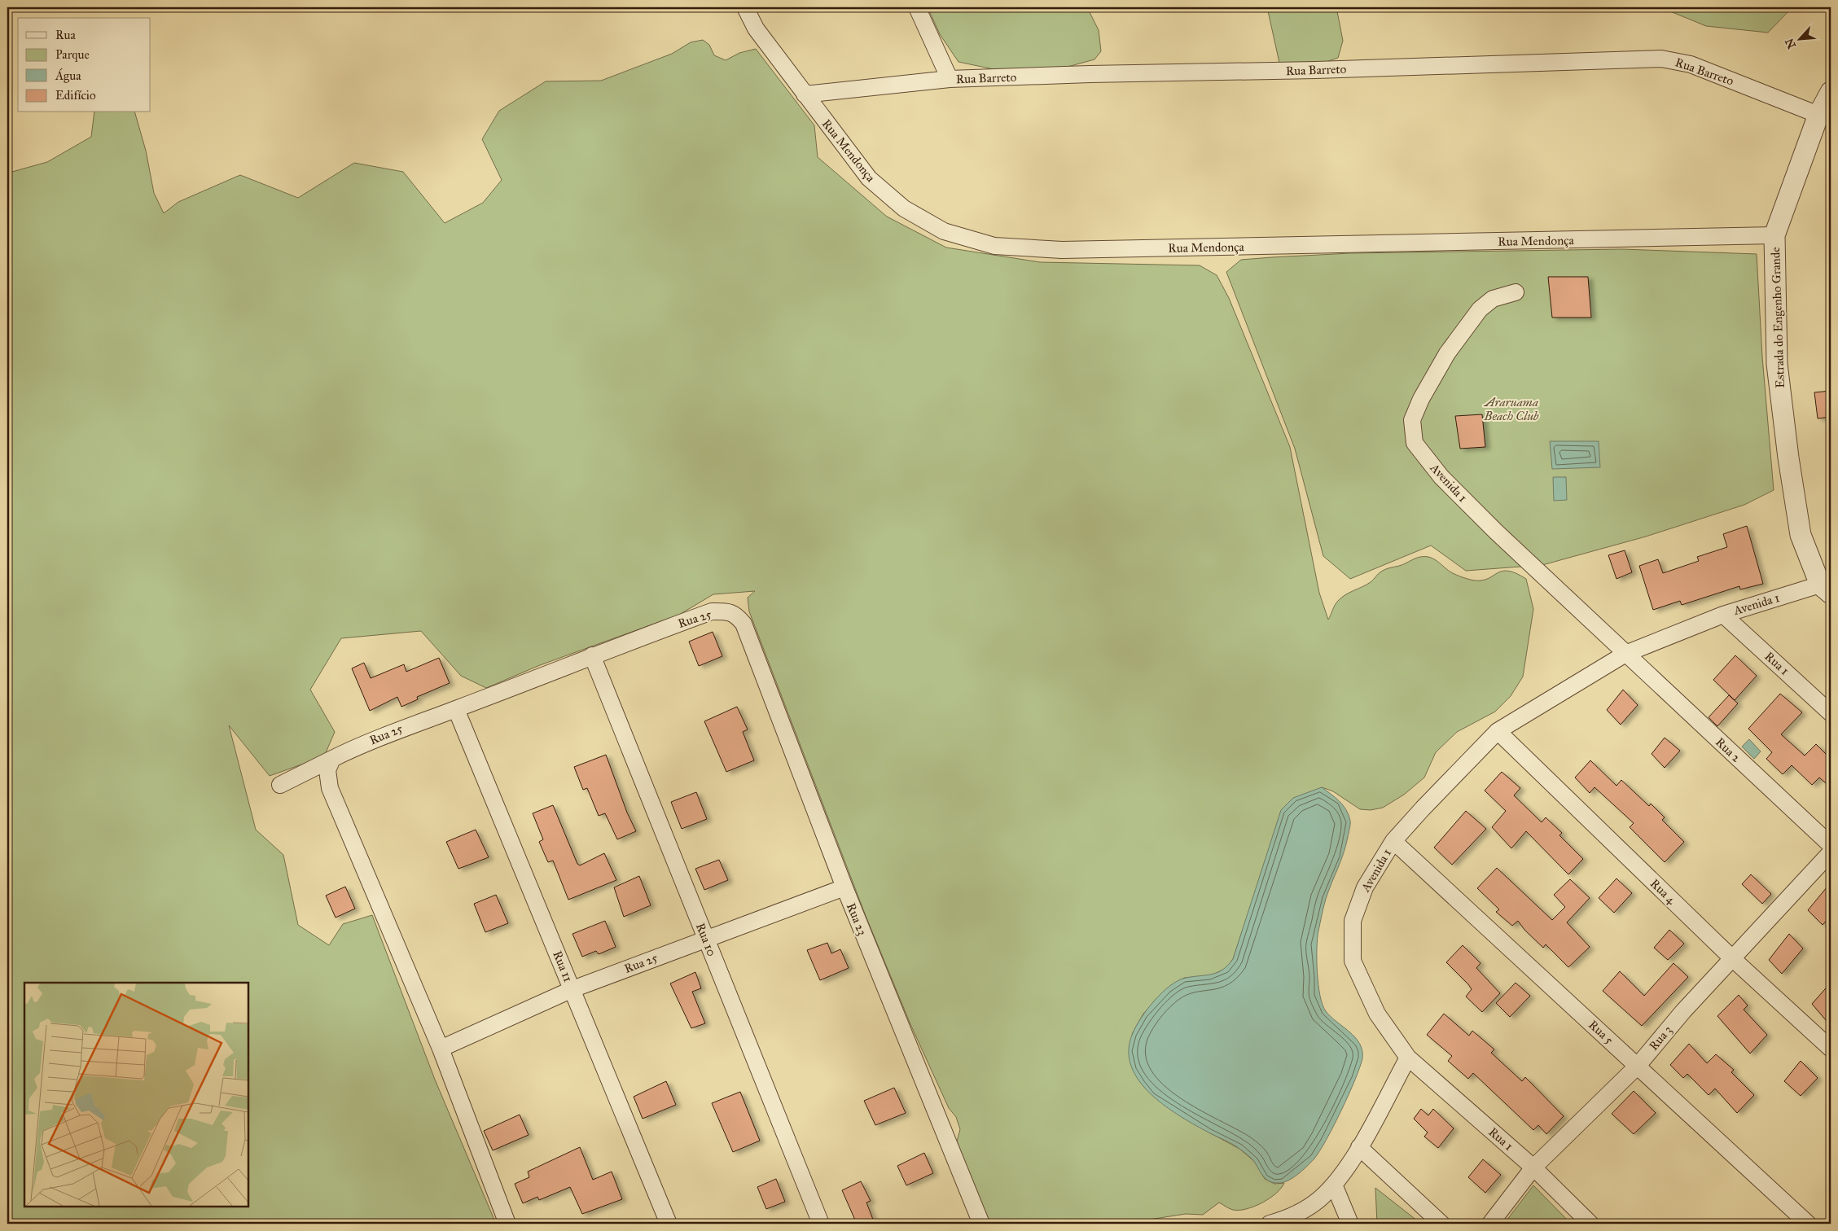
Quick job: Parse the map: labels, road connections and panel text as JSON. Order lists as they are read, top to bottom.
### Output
{
  "streets": {
    "street": [
      "Rua Barreto",
      "Rua Mendonça",
      "Estrada do Engenho Grande",
      "Avenida 1",
      "Rua 25",
      "Rua 1",
      "Rua 2",
      "Rua 4",
      "Rua 23",
      "Rua 10",
      "Rua 11",
      "Rua 5",
      "Rua 3"
    ]
  },
  "crossings": [
    ["Rua Barreto", "Rua Mendonça"],
    ["Rua Barreto", "Estrada do Engenho Grande"],
    ["Rua Mendonça", "Estrada do Engenho Grande"],
    ["Estrada do Engenho Grande", "Avenida 1"],
    ["Avenida 1", "Rua 1"],
    ["Avenida 1", "Rua 2"],
    ["Avenida 1", "Rua 4"],
    ["Avenida 1", "Rua 5"],
    ["Rua 25", "Rua 23"],
    ["Rua 25", "Rua 10"],
    ["Rua 25", "Rua 11"],
    ["Rua 1", "Rua 3"],
    ["Rua 4", "Rua 3"],
    ["Rua 5", "Rua 3"]
  ],
  "parks": ["Araruama Beach Club"],
  "legend": [
    "Rua",
    "Parque",
    "Água",
    "Edifício"
  ],
  "north": "bottom left"
}
